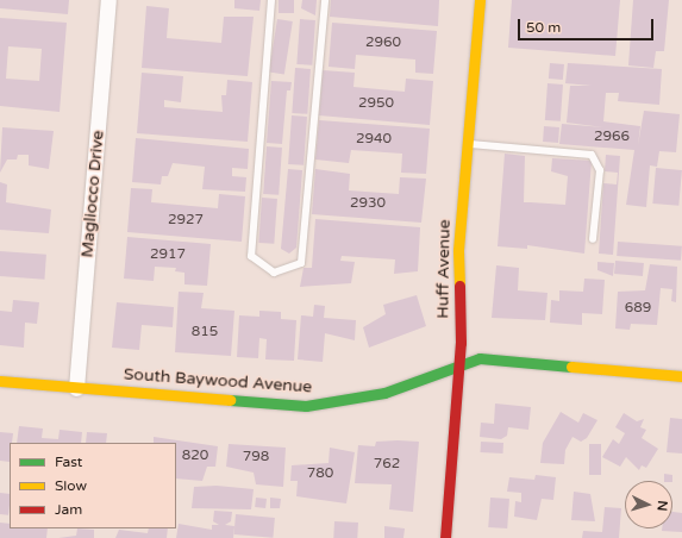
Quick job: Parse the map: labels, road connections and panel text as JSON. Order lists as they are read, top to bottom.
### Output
{
  "streets": {
    "street": ["Magliocco Drive", "Huff Avenue", "South Baywood Avenue"]
  },
  "crossings": [
    ["Magliocco Drive", "South Baywood Avenue"],
    ["Huff Avenue", "South Baywood Avenue"]
  ],
  "house_numbers": [
    "2960",
    "2950",
    "2966",
    "2940",
    "2930",
    "2927",
    "2917",
    "689",
    "815",
    "820",
    "798",
    "762",
    "780"
  ],
  "legend": ["Fast", "Slow", "Jam"],
  "scale_bar": "50 m",
  "north": "right"
}
